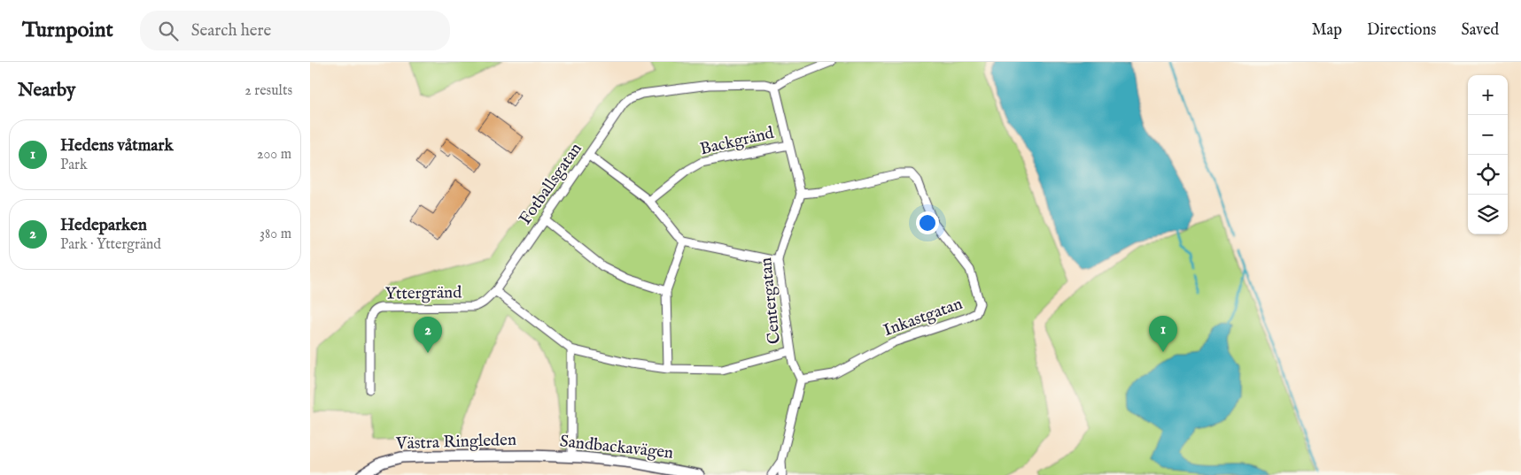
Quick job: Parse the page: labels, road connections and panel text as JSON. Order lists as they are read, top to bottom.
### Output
{
  "streets": {
    "street": [
      "Backgränd",
      "Fotballsgatan",
      "Yttergränd",
      "Centergatan",
      "Inkastgatan",
      "Västra Ringleden",
      "Sandbackavägen"
    ]
  },
  "crossings": [
    ["Fotballsgatan", "Yttergränd"],
    ["Centergatan", "Inkastgatan"],
    ["Västra Ringleden", "Sandbackavägen"]
  ],
  "page": {
    "header": "Turnpoint",
    "search": "Search here",
    "nav": ["Map", "Directions", "Saved"],
    "heading": ["Nearby", "2 results"],
    "map_buttons": ["+", "−"],
    "list": [
      {
        "mark": "1",
        "name": "Hedens våtmark",
        "note": "Park",
        "value": "200 m"
      },
      {
        "mark": "2",
        "name": "Hedeparken",
        "note": "Park · Yttergränd",
        "value": "380 m"
      }
    ],
    "pins": ["1", "2"]
  }
}
